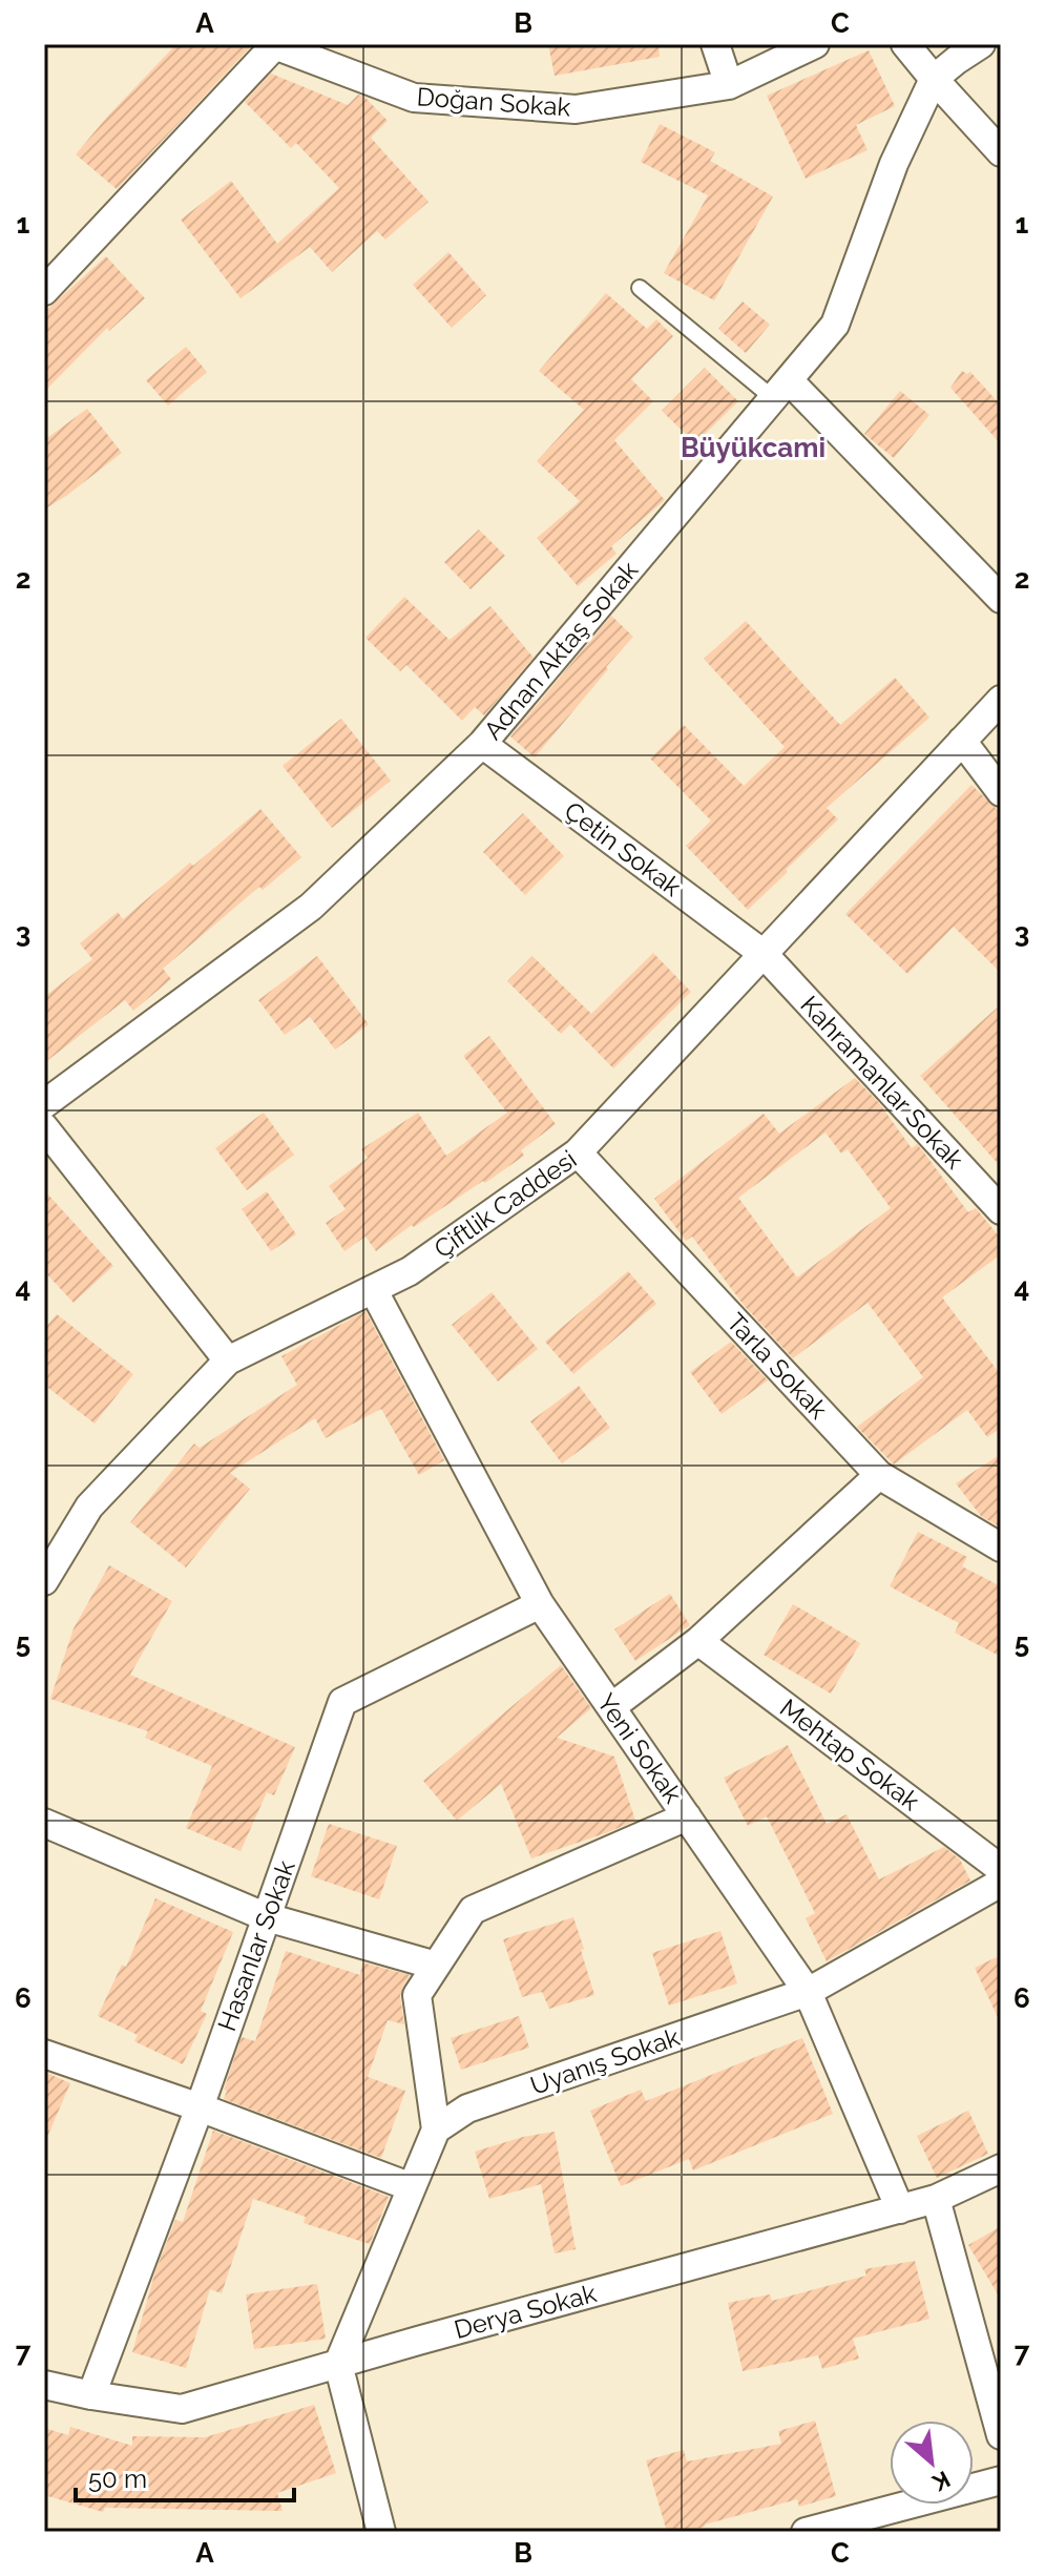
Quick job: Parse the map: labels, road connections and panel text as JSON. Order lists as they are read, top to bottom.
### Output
{
  "streets": {
    "street": [
      "Doğan Sokak",
      "Adnan Aktaş Sokak",
      "Çetin Sokak",
      "Kahramanlar Sokak",
      "Çiftlik Caddesi",
      "Tarla Sokak",
      "Yeni Sokak",
      "Mehtap Sokak",
      "Hasanlar Sokak",
      "Uyanış Sokak",
      "Derya Sokak"
    ]
  },
  "crossings": [
    ["Adnan Aktaş Sokak", "Çetin Sokak"],
    ["Çetin Sokak", "Kahramanlar Sokak"],
    ["Çetin Sokak", "Çiftlik Caddesi"],
    ["Kahramanlar Sokak", "Çiftlik Caddesi"],
    ["Çiftlik Caddesi", "Tarla Sokak"],
    ["Çiftlik Caddesi", "Yeni Sokak"],
    ["Yeni Sokak", "Hasanlar Sokak"],
    ["Yeni Sokak", "Uyanış Sokak"],
    ["Yeni Sokak", "Derya Sokak"],
    ["Hasanlar Sokak", "Derya Sokak"]
  ],
  "districts": ["Büyükcami"],
  "scale_bar": "50 m",
  "north": "bottom right",
  "grid": {
    "columns": ["A", "B", "C"],
    "rows": [
      "1",
      "2",
      "3",
      "4",
      "5",
      "6",
      "7"
    ]
  }
}
